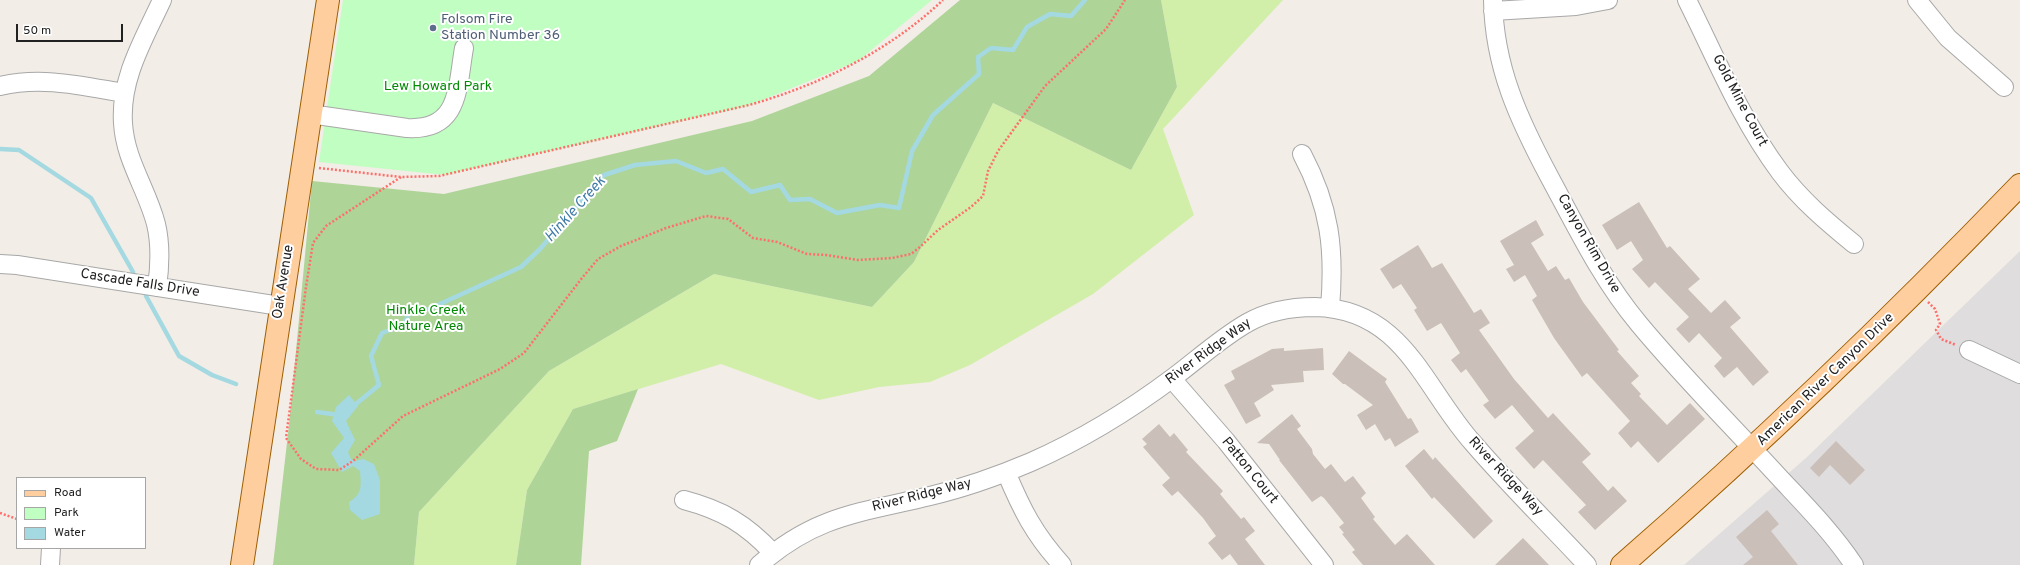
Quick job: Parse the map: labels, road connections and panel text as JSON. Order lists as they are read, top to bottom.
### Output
{
  "streets": {
    "main road": ["Oak Avenue", "American River Canyon Drive"],
    "street": [
      "Gold Mine Court",
      "Canyon Rim Drive",
      "Cascade Falls Drive",
      "River Ridge Way",
      "Patton Court"
    ]
  },
  "crossings": [
    ["Canyon Rim Drive", "American River Canyon Drive"],
    ["Oak Avenue", "Cascade Falls Drive"],
    ["River Ridge Way", "Patton Court"]
  ],
  "water": ["Hinkle Creek"],
  "parks": ["Lew Howard Park", "Hinkle Creek Nature Area"],
  "places": ["Folsom Fire Station Number 36"],
  "legend": ["Road", "Park", "Water"],
  "scale_bar": "50 m"
}
